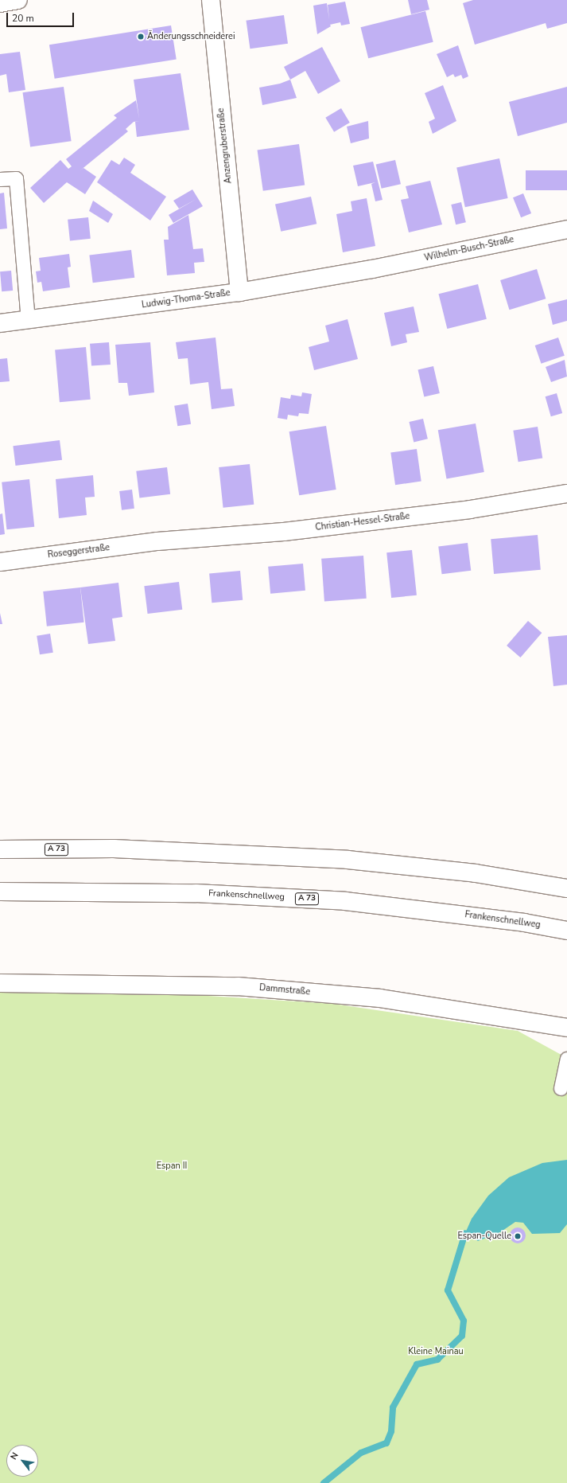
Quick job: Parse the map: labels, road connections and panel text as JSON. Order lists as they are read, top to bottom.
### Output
{
  "streets": {
    "main road": [
      "Anzengruberstraße",
      "Wilhelm-Busch-Straße",
      "Ludwig-Thoma-Straße",
      "Christian-Hessel-Straße",
      "Roseggerstraße",
      "A 73",
      "Frankenschnellweg",
      "Dammstraße"
    ]
  },
  "crossings": [
    ["Anzengruberstraße", "Ludwig-Thoma-Straße"],
    ["Wilhelm-Busch-Straße", "Ludwig-Thoma-Straße"],
    ["Christian-Hessel-Straße", "Roseggerstraße"]
  ],
  "parks": ["Espan II", "Kleine Mainau"],
  "places": ["Änderungsschneiderei", "Espan-Quelle"],
  "scale_bar": "20 m",
  "north": "top left"
}
